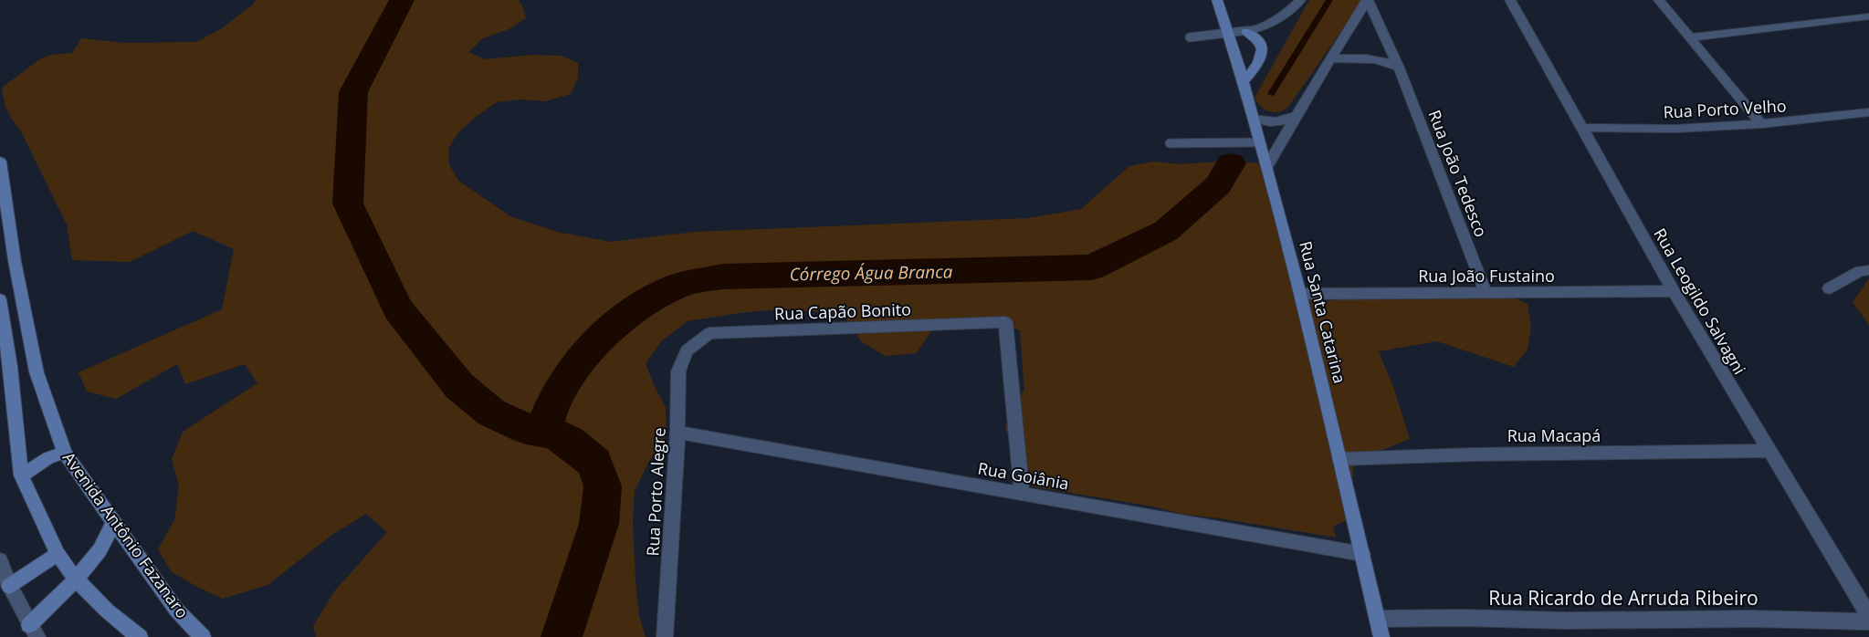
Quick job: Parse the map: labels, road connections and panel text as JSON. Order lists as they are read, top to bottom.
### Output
{
  "streets": {
    "main road": ["Rua Santa Catarina", "Avenida Antônio Fazanaro"],
    "street": [
      "Rua Porto Velho",
      "Rua João Tedesco",
      "Rua João Fustaino",
      "Rua Leogildo Salvagni",
      "Rua Capão Bonito",
      "Rua Macapá",
      "Rua Goiânia",
      "Rua Porto Alegre",
      "Rua Ricardo de Arruda Ribeiro"
    ]
  },
  "crossings": [
    ["Rua Porto Velho", "Rua Leogildo Salvagni"],
    ["Rua João Tedesco", "Rua João Fustaino"],
    ["Rua João Fustaino", "Rua Leogildo Salvagni"],
    ["Rua João Fustaino", "Rua Santa Catarina"],
    ["Rua Leogildo Salvagni", "Rua Macapá"],
    ["Rua Capão Bonito", "Rua Goiânia"],
    ["Rua Capão Bonito", "Rua Porto Alegre"],
    ["Rua Santa Catarina", "Rua Macapá"],
    ["Rua Santa Catarina", "Rua Goiânia"],
    ["Rua Santa Catarina", "Rua Ricardo de Arruda Ribeiro"],
    ["Rua Goiânia", "Rua Porto Alegre"]
  ],
  "water": ["Córrego Água Branca"]
}
